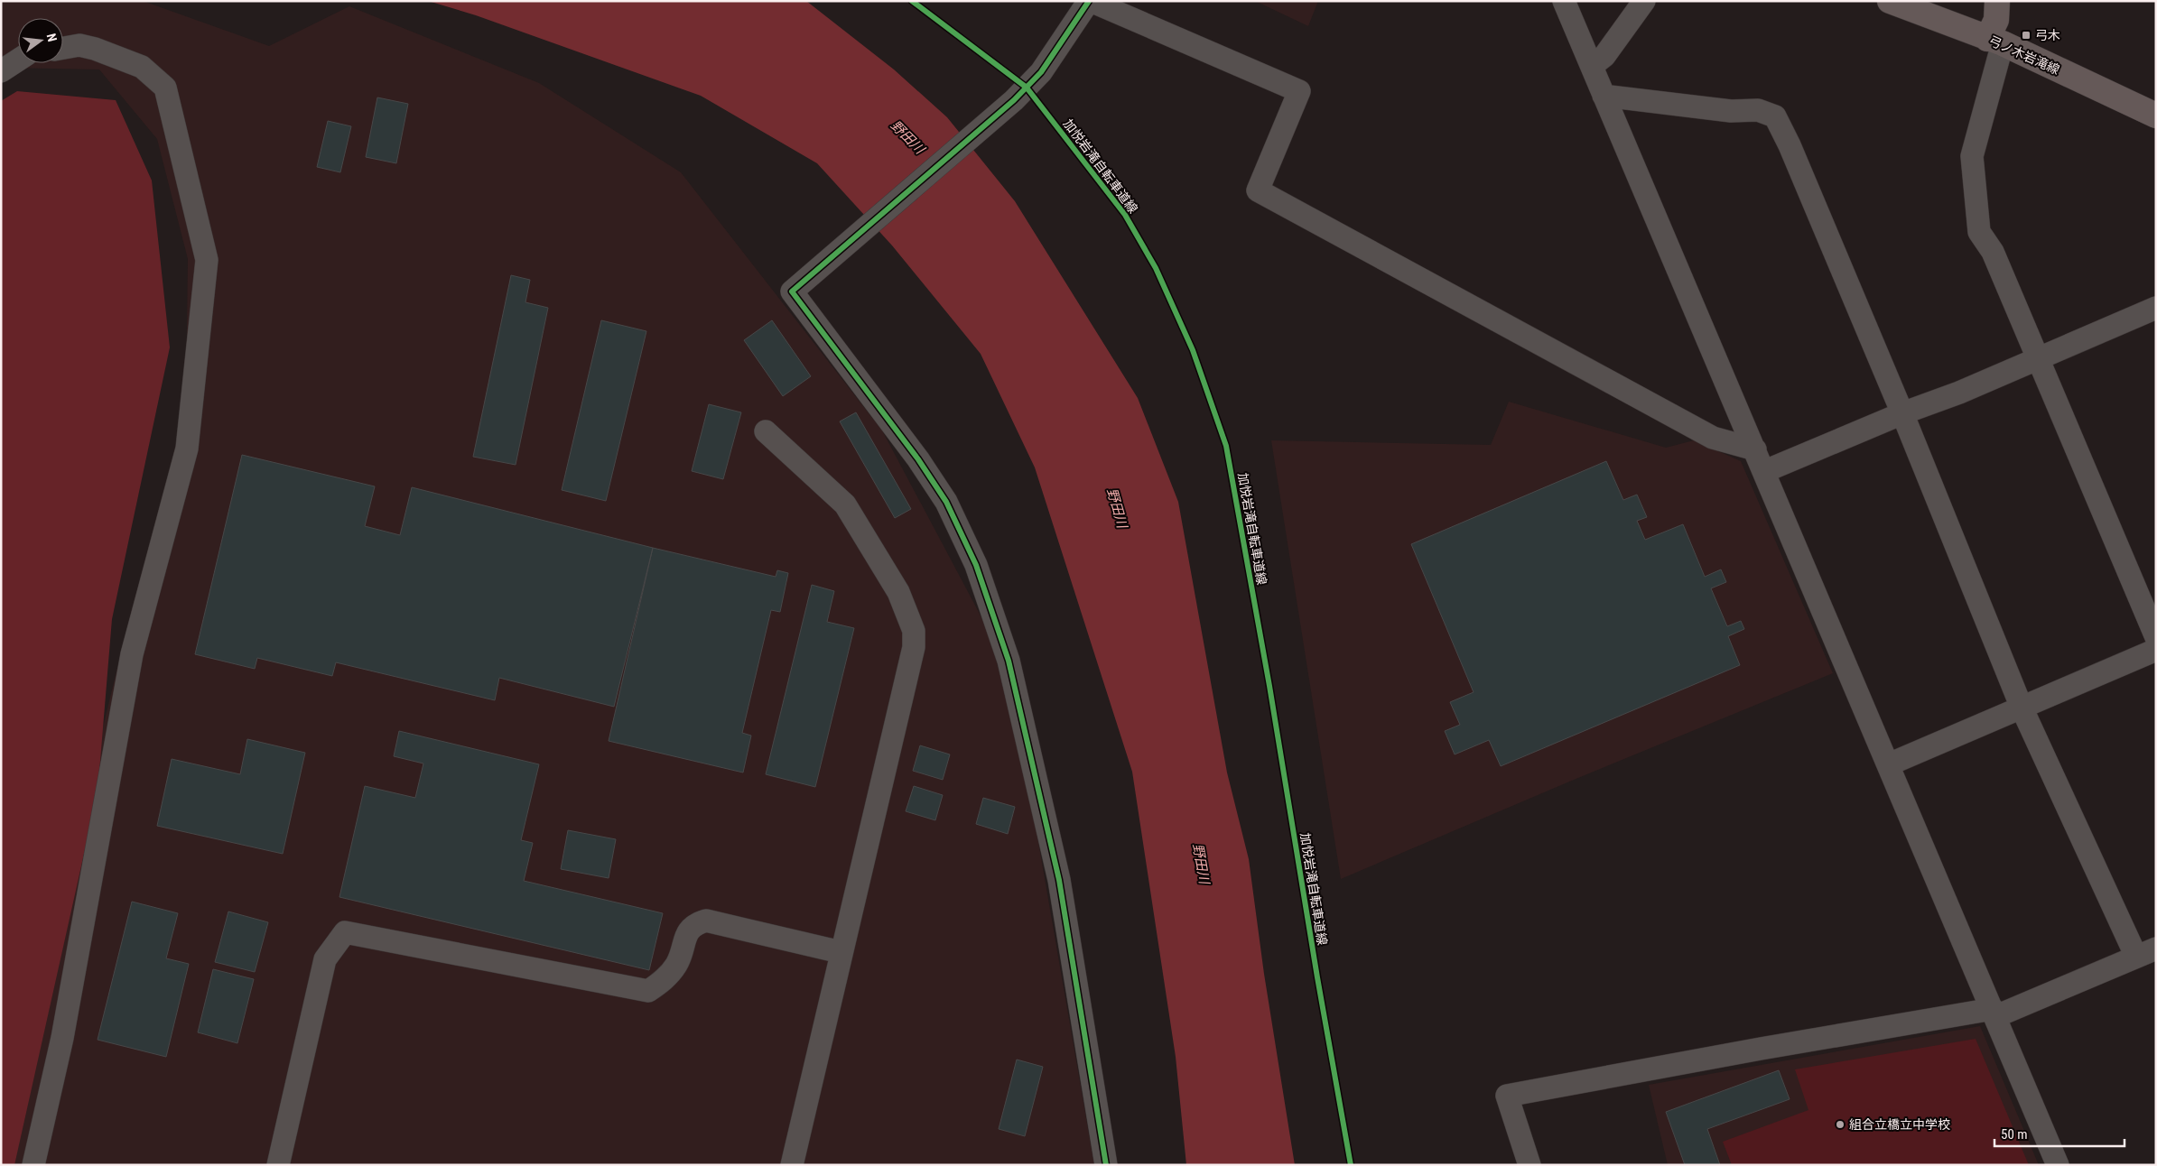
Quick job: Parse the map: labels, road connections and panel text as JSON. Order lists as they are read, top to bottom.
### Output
{
  "streets": {
    "main road": ["弓ノ木岩滝線"],
    "cycle path": ["加悦岩滝自転車道線"]
  },
  "water": ["野田川"],
  "places": {
    "transit": ["弓木"],
    "other": ["組合立橋立中学校"]
  },
  "scale_bar": "50 m",
  "north": "right"
}
